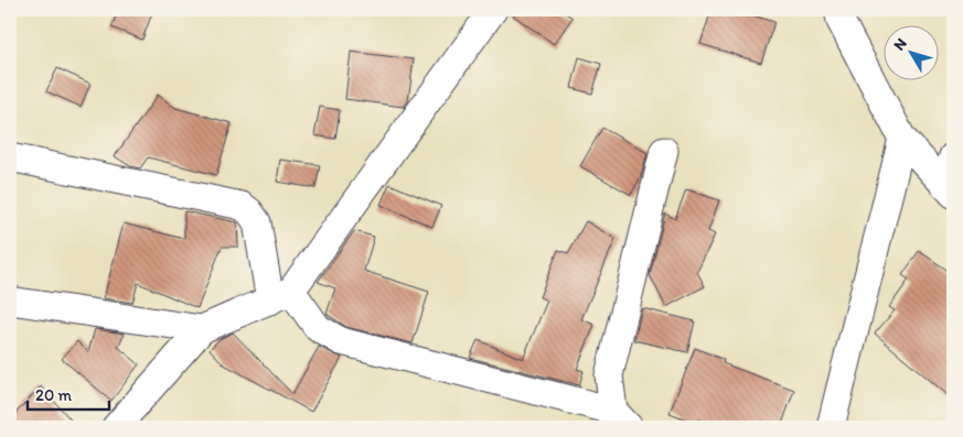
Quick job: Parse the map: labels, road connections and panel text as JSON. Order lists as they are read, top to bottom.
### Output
{
  "scale_bar": "20 m",
  "north": "top left"
}
